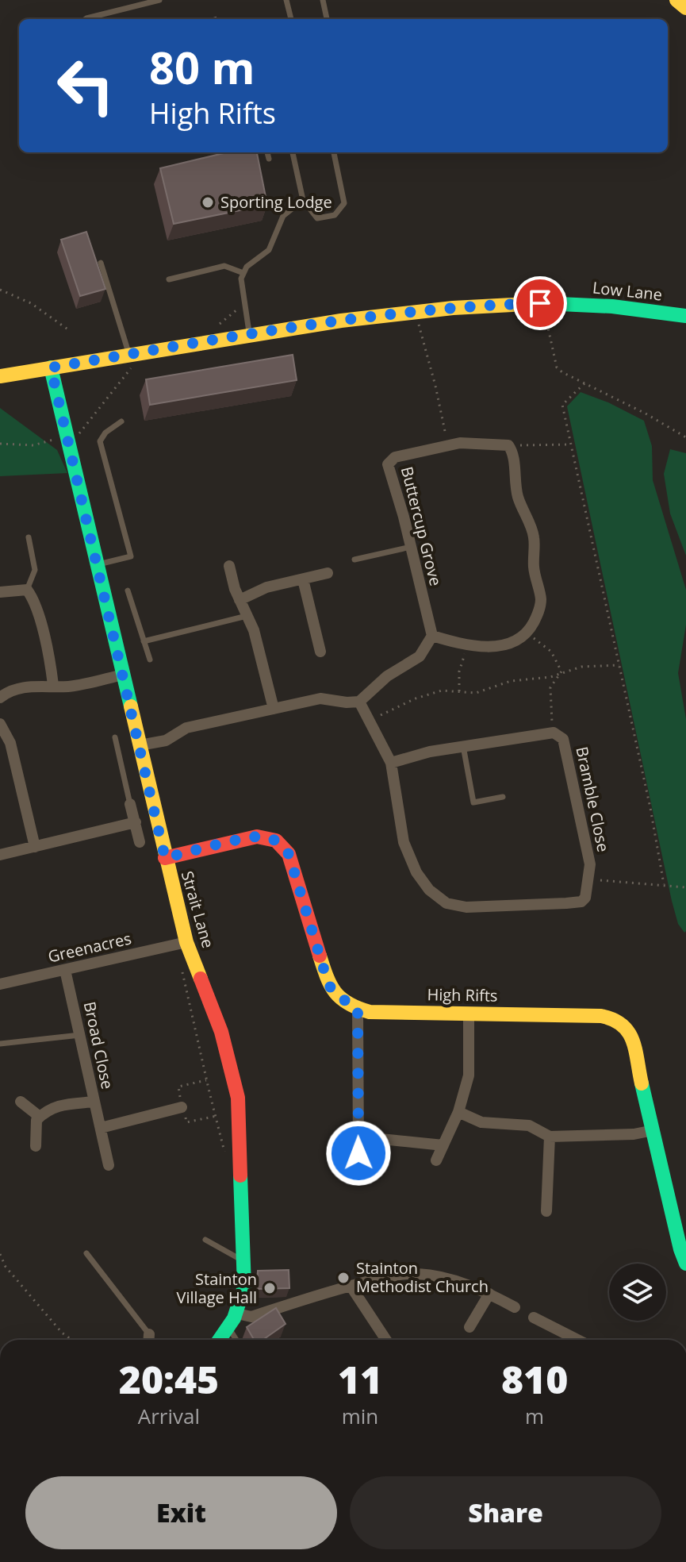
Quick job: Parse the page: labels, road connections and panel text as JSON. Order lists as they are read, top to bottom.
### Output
{
  "streets": {
    "main road": ["Low Lane", "Strait Lane", "High Rifts"],
    "street": [
      "Buttercup Grove",
      "Bramble Close",
      "Greenacres",
      "Broad Close"
    ]
  },
  "crossings": [
    ["Low Lane", "Strait Lane"],
    ["Strait Lane", "Greenacres"],
    ["Greenacres", "Broad Close"]
  ],
  "places": ["Sporting Lodge", "Stainton Methodist Church", "Stainton Village Hall"],
  "page": {
    "turn": ["80 m", "High Rifts"],
    "eta": [
      "20:45",
      "Arrival",
      "11",
      "min",
      "810",
      "m"
    ],
    "buttons": ["Exit", "Share"]
  }
}
